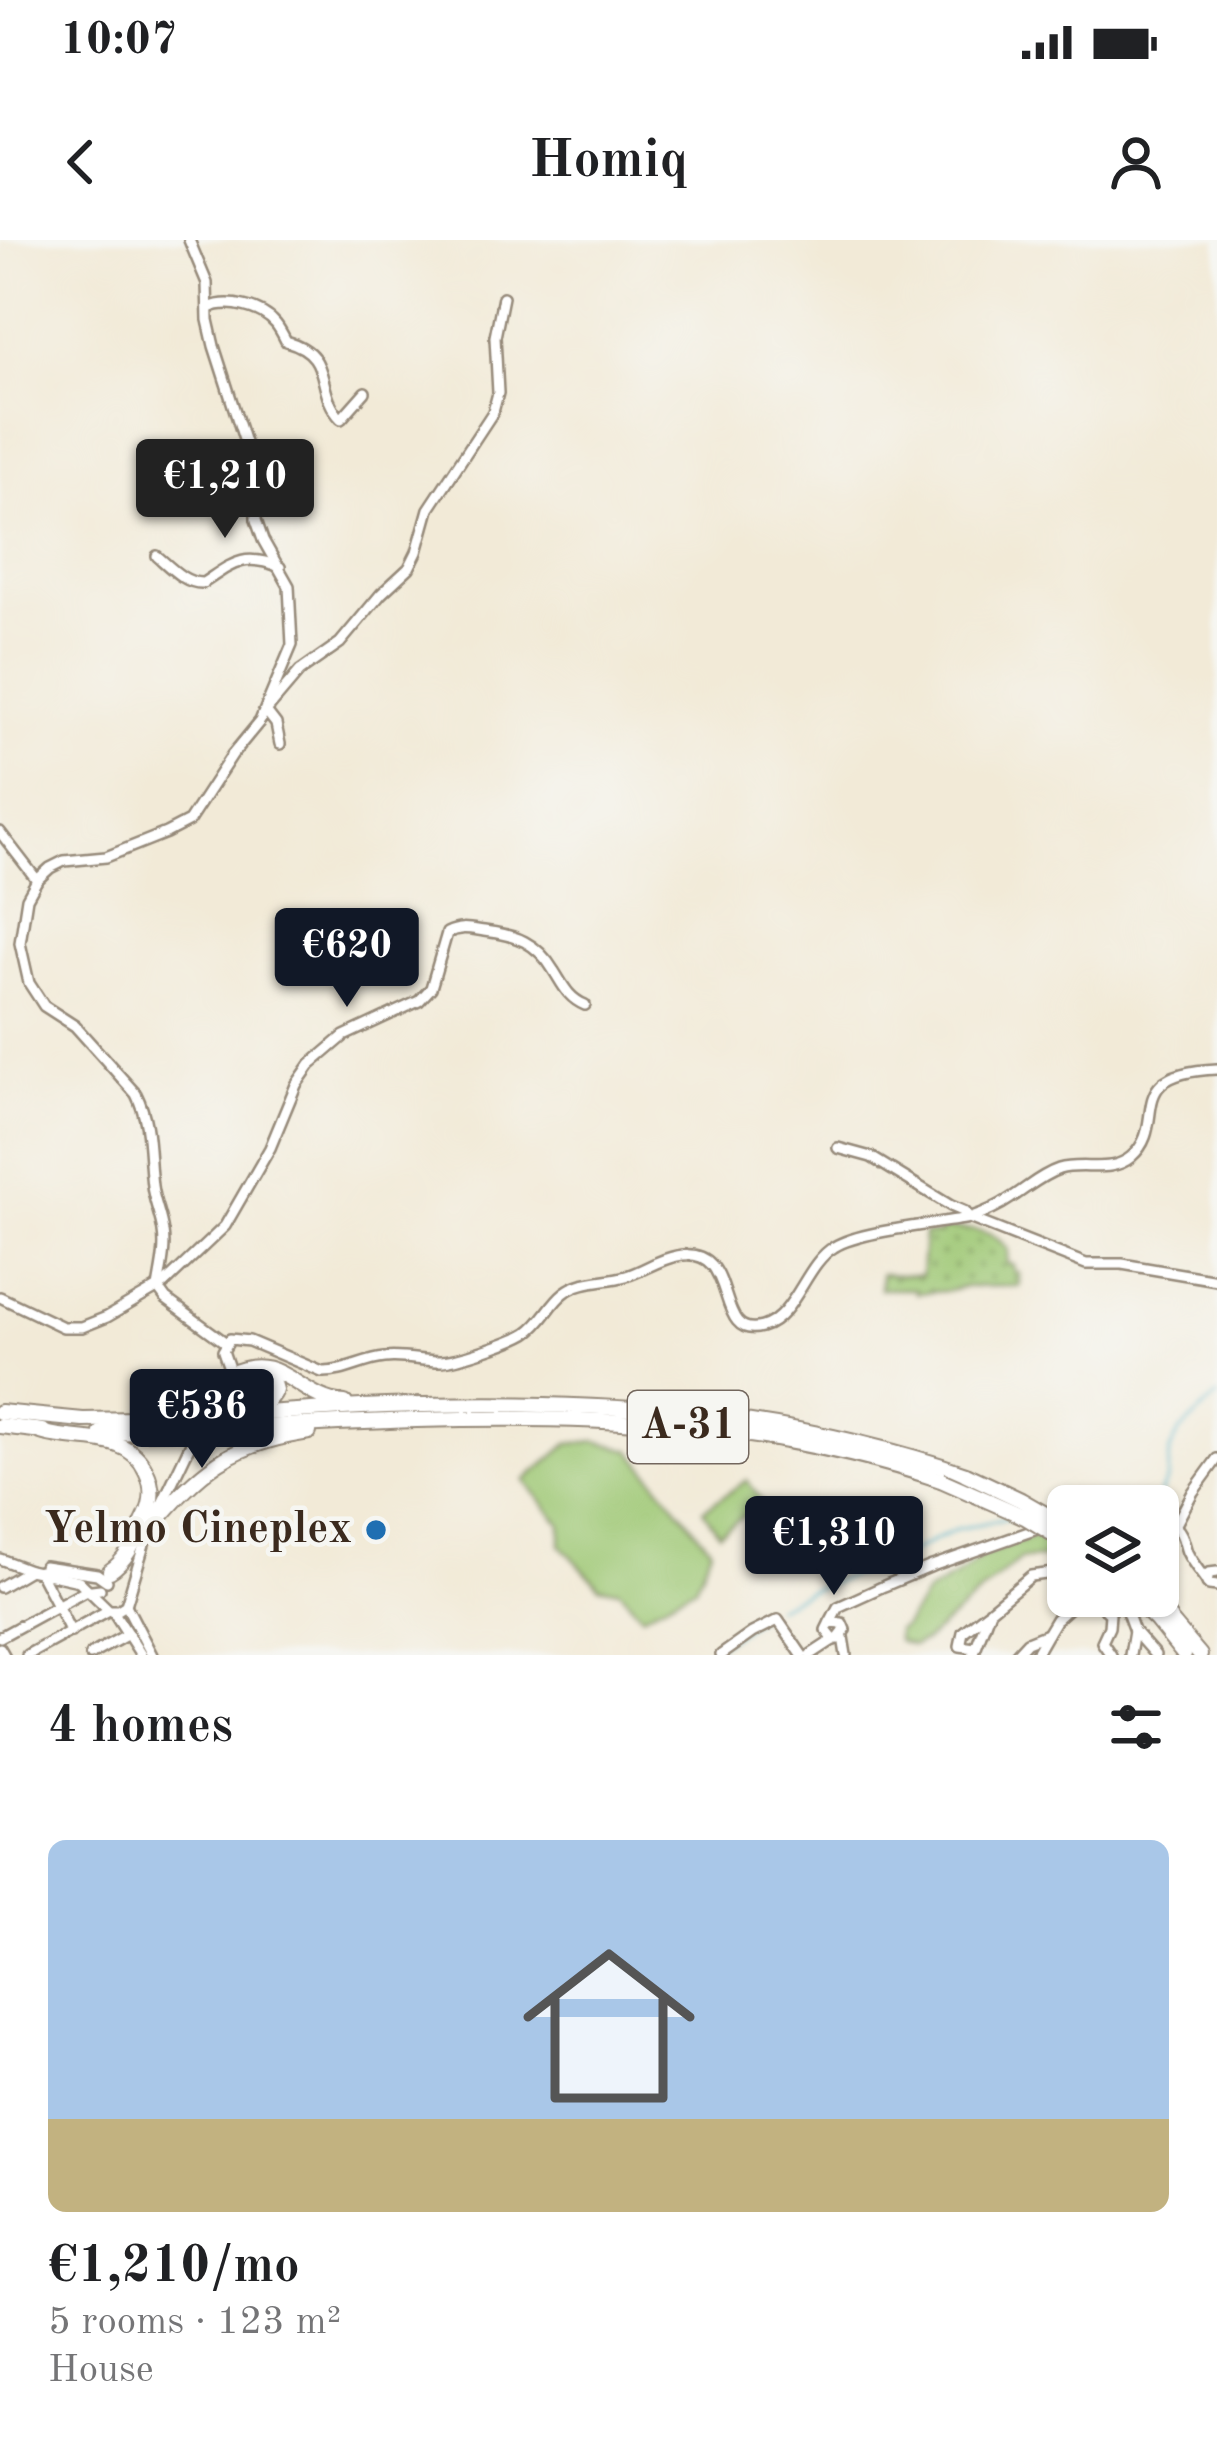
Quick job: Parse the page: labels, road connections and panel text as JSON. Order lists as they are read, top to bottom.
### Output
{
  "streets": {
    "highway": ["A-31"]
  },
  "places": ["Yelmo Cineplex"],
  "page": {
    "status": "10:07",
    "header": "Homiq",
    "price": [
      "€1,210",
      "€620",
      "€536",
      "€1,310"
    ],
    "heading": "4 homes",
    "list": [
      {
        "name": "€1,210/mo",
        "note": "5 rooms · 123 m² · House"
      }
    ]
  }
}
